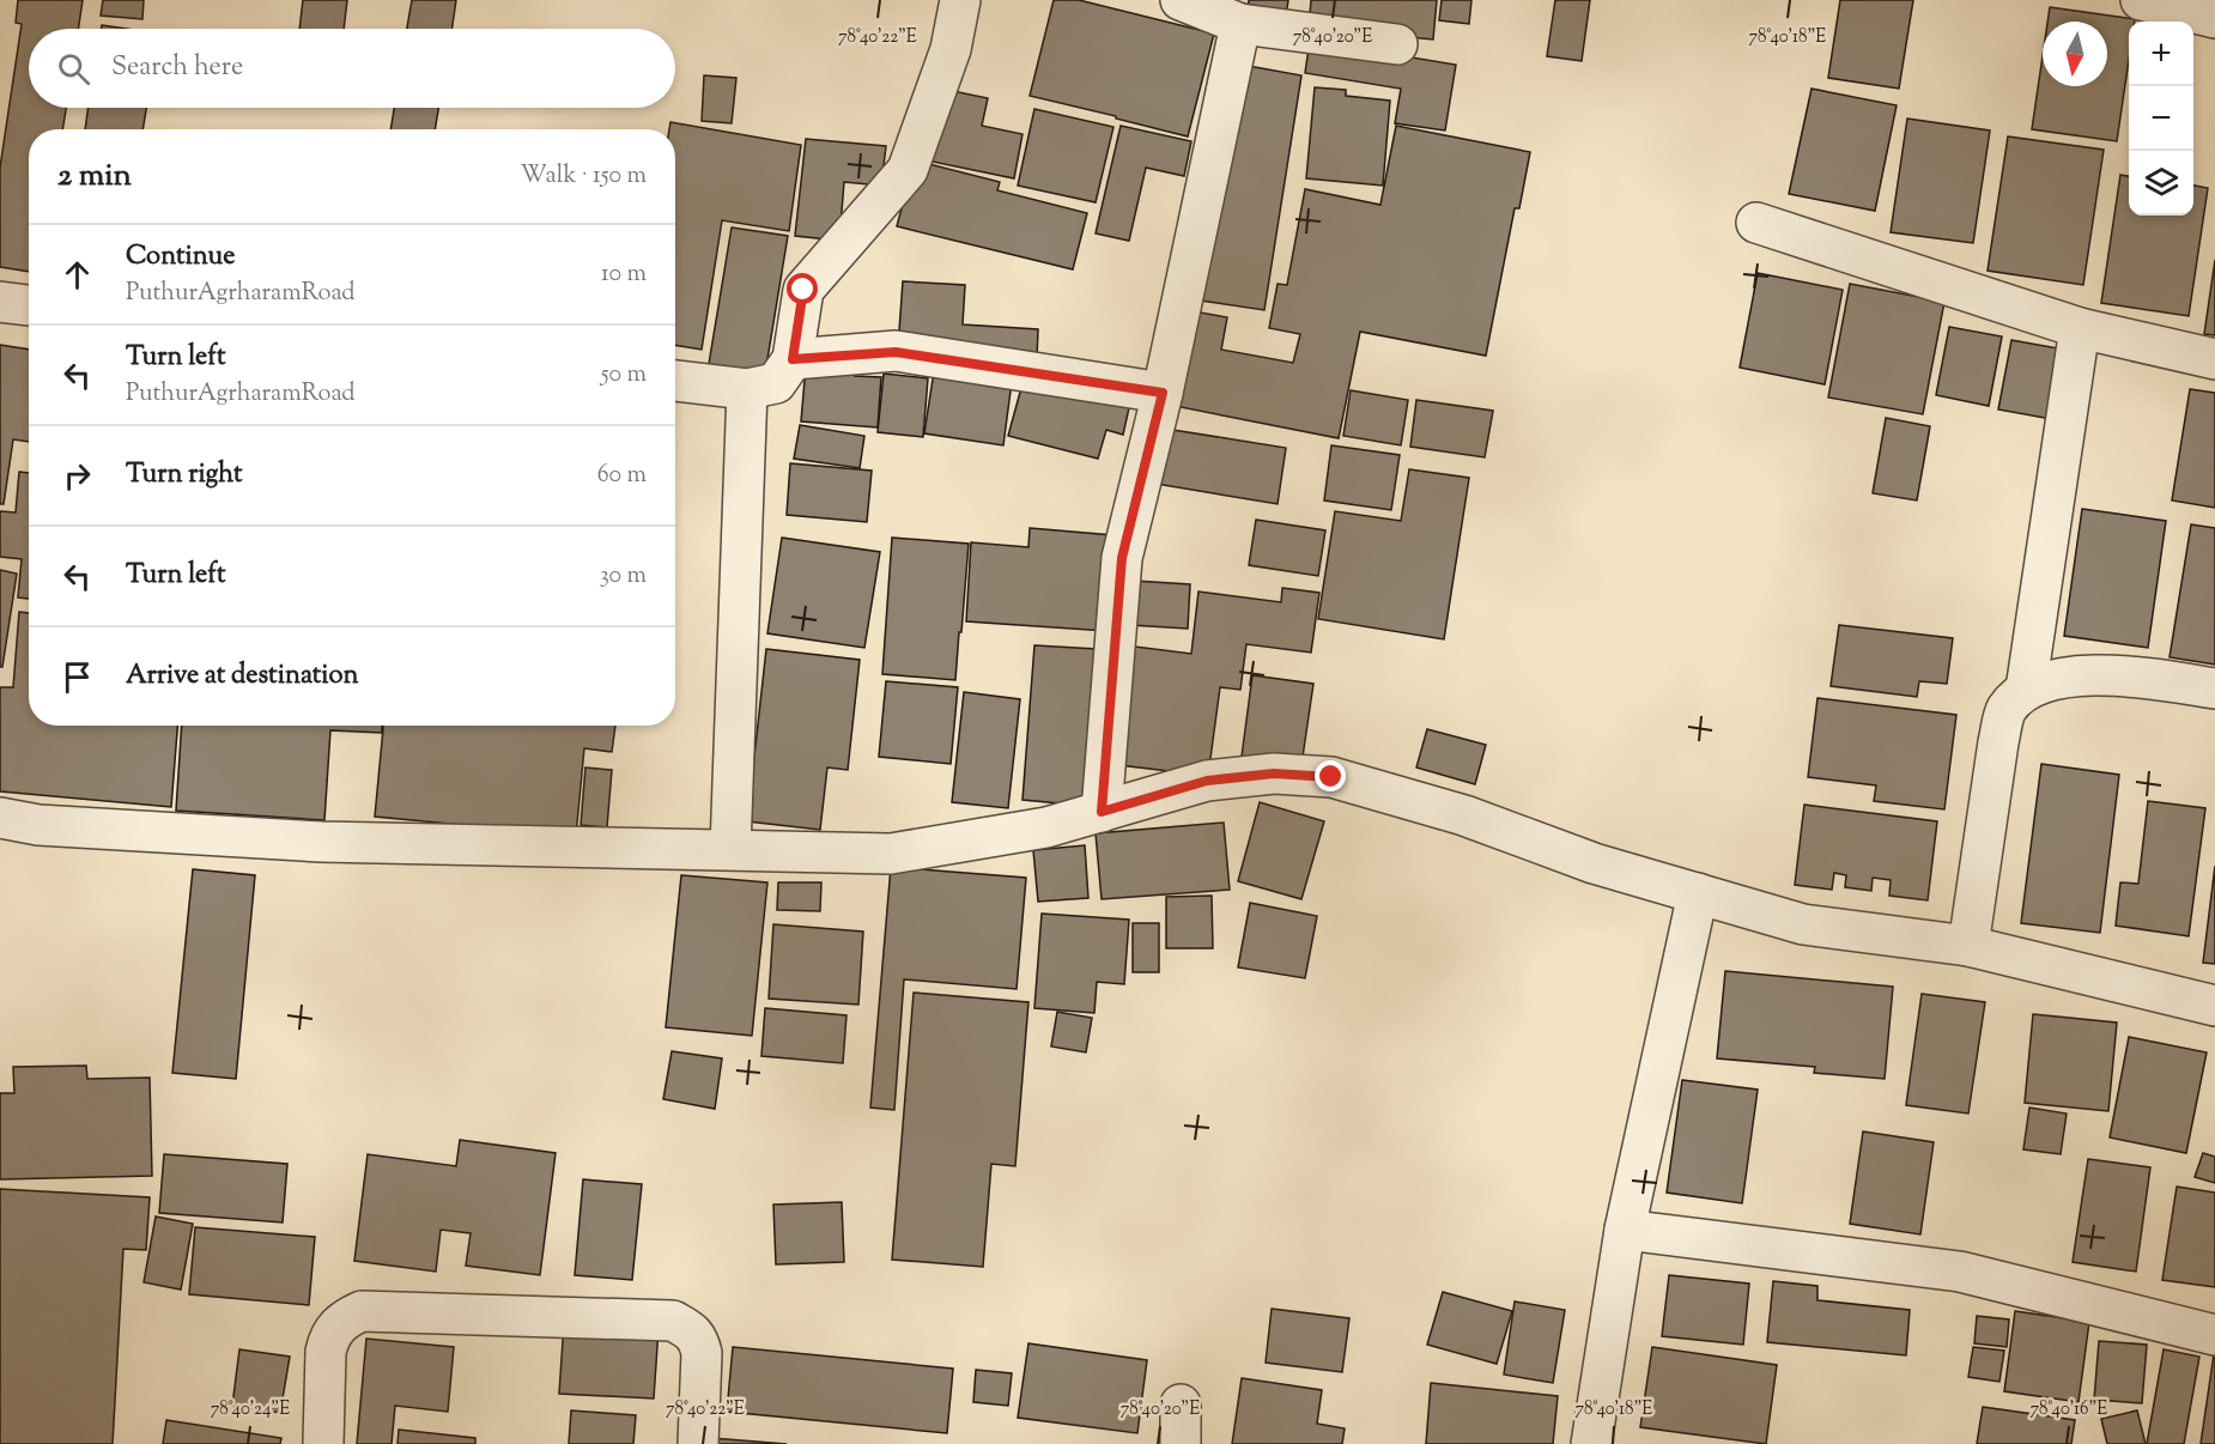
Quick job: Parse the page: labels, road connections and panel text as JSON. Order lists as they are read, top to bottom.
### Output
{
  "north": "bottom",
  "page": {
    "map_buttons": ["+", "−"],
    "search": "Search here",
    "heading": ["2 min", "Walk · 150 m"],
    "list": [
      ["Continue", "PuthurAgrharamRoad", "10 m"],
      ["Turn left", "PuthurAgrharamRoad", "50 m"],
      ["Turn right", "60 m"],
      ["Turn left", "30 m"],
      "Arrive at destination"
    ]
  },
  "coordinates": [
    "78°40'22\"E",
    "78°40'20\"E",
    "78°40'18\"E",
    "78°40'24\"E",
    "78°40'16\"E"
  ]
}
